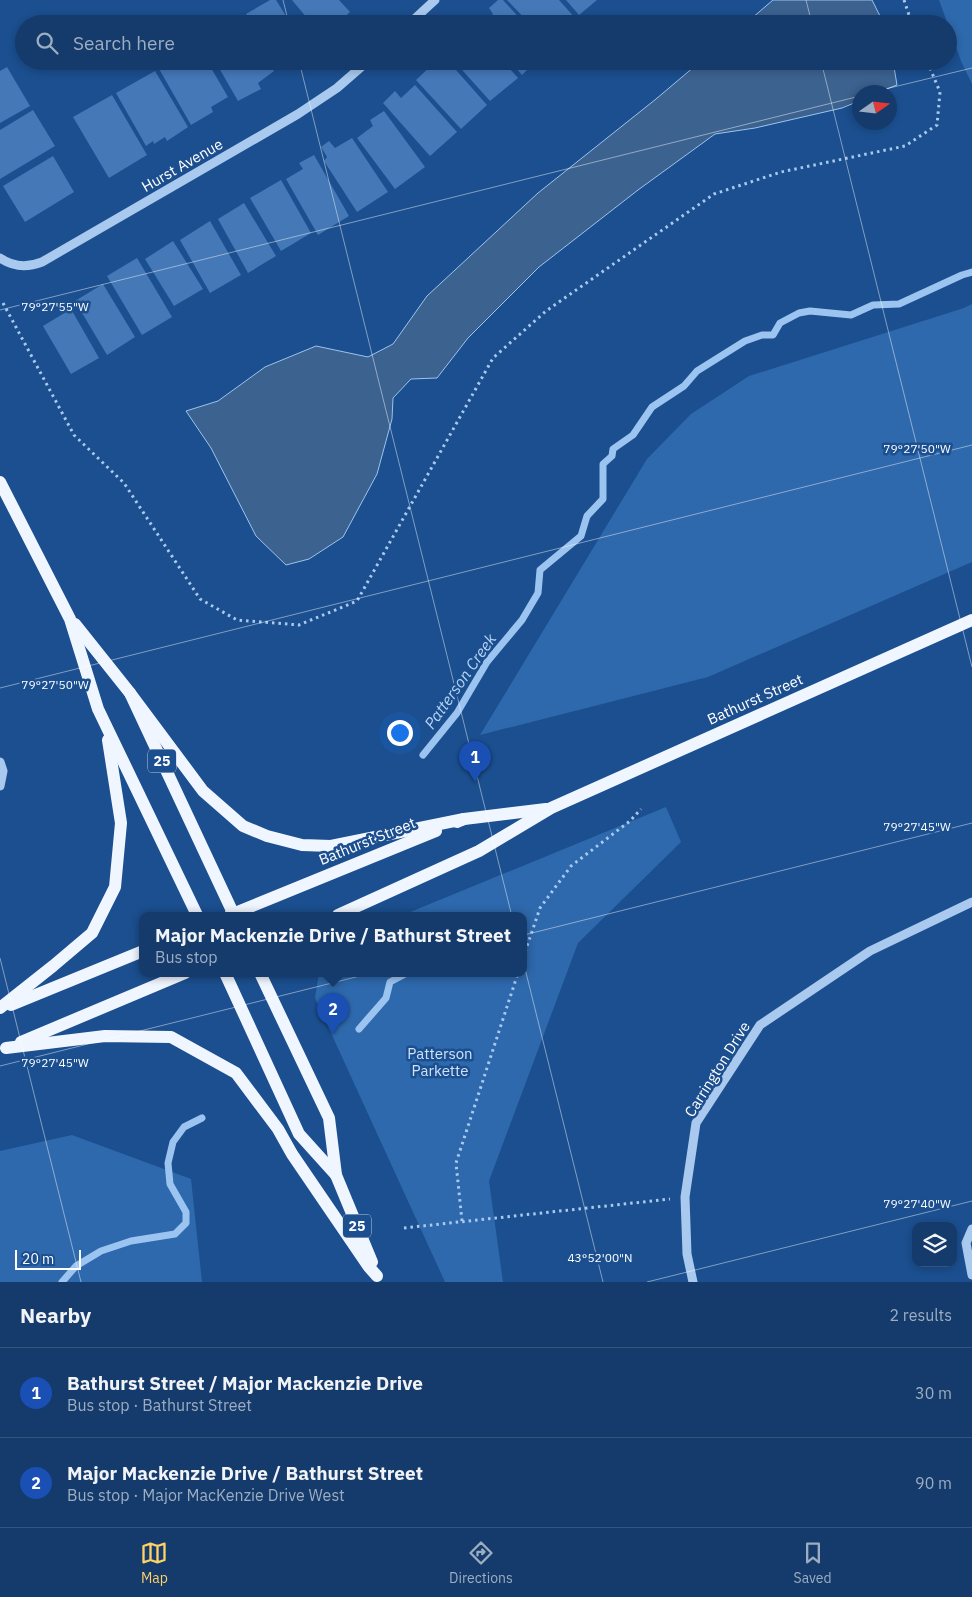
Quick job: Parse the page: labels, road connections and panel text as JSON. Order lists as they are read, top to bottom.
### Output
{
  "streets": {
    "main road": ["Bathurst Street", "25"],
    "street": ["Hurst Avenue", "Carrington Drive"]
  },
  "water": ["Patterson Creek"],
  "parks": ["Patterson Parkette"],
  "scale_bar": "20 m",
  "north": "right",
  "page": {
    "search": "Search here",
    "pins": ["1", "2"],
    "popup": ["Major Mackenzie Drive / Bathurst Street", "Bus stop"],
    "scale": "20 m",
    "heading": ["Nearby", "2 results"],
    "list": [
      {
        "mark": "1",
        "name": "Bathurst Street / Major Mackenzie Drive",
        "note": "Bus stop · Bathurst Street",
        "value": "30 m"
      },
      {
        "mark": "2",
        "name": "Major Mackenzie Drive / Bathurst Street",
        "note": "Bus stop · Major MacKenzie Drive West",
        "value": "90 m"
      }
    ],
    "nav": ["Map", "Directions", "Saved"]
  },
  "coordinates": [
    "79°27'55\"W",
    "79°27'50\"W",
    "79°27'45\"W",
    "79°27'40\"W",
    "43°52'00\"N"
  ]
}
